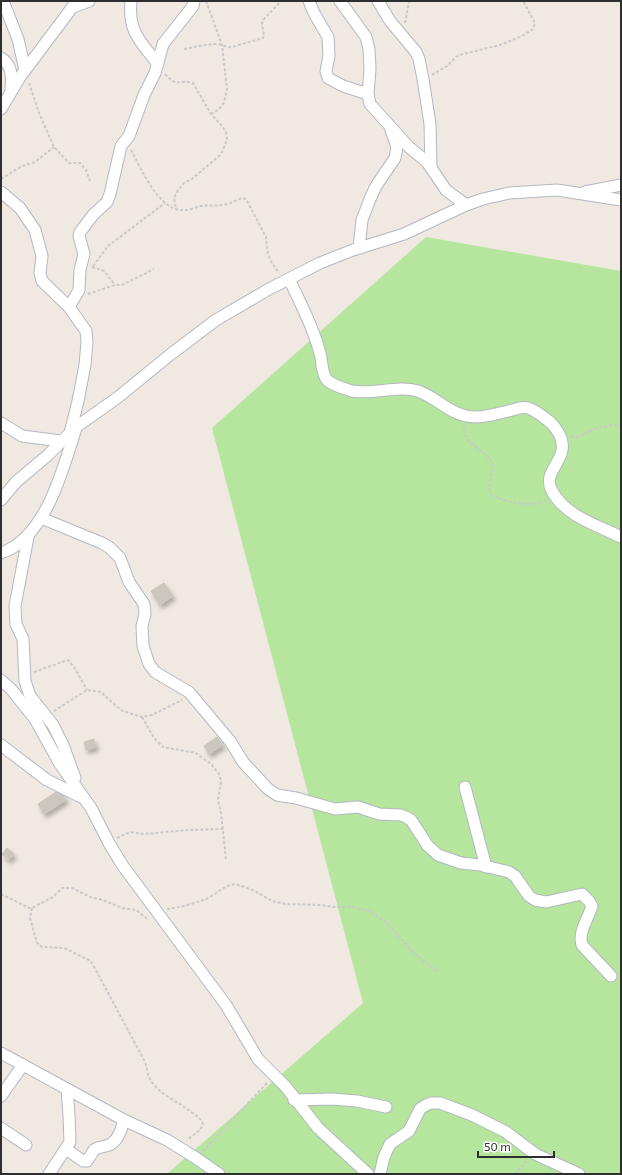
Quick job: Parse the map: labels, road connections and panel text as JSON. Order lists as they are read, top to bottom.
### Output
{
  "scale_bar": "50 m"
}
